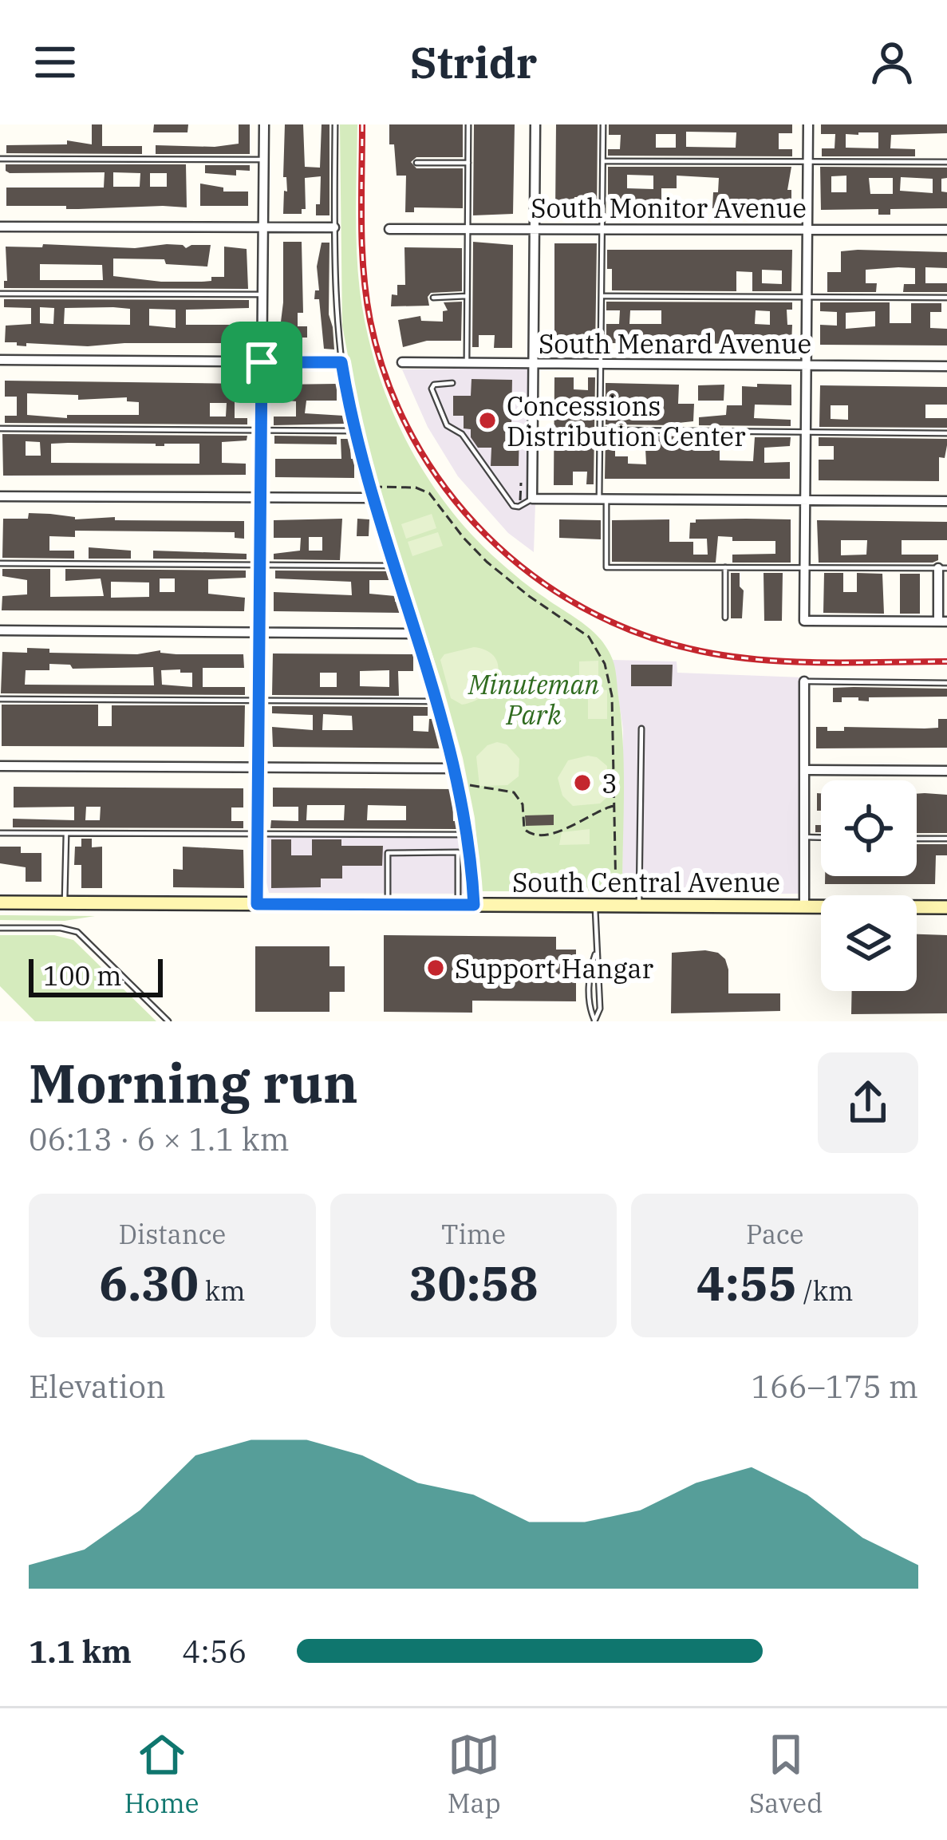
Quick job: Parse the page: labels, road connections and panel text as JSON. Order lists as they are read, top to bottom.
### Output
{
  "streets": {
    "main road": ["South Central Avenue"],
    "street": ["South Monitor Avenue", "South Menard Avenue"]
  },
  "parks": ["Minuteman Park"],
  "places": ["Concessions Distribution Center", "3", "Support Hangar"],
  "scale_bar": "100 m",
  "page": {
    "header": "Stridr",
    "scale": "100 m",
    "heading": ["Morning run", "06:13 · 6 × 1.1 km"],
    "stats": [
      ["Distance", "6.30 km"],
      ["Time", "30:58"],
      ["Pace", "4:55 /km"]
    ],
    "chart": ["Elevation", "166–175 m"],
    "list": [
      {
        "name": "1.1 km",
        "note": "4:56"
      }
    ],
    "tabs": ["Home", "Map", "Saved"]
  }
}
